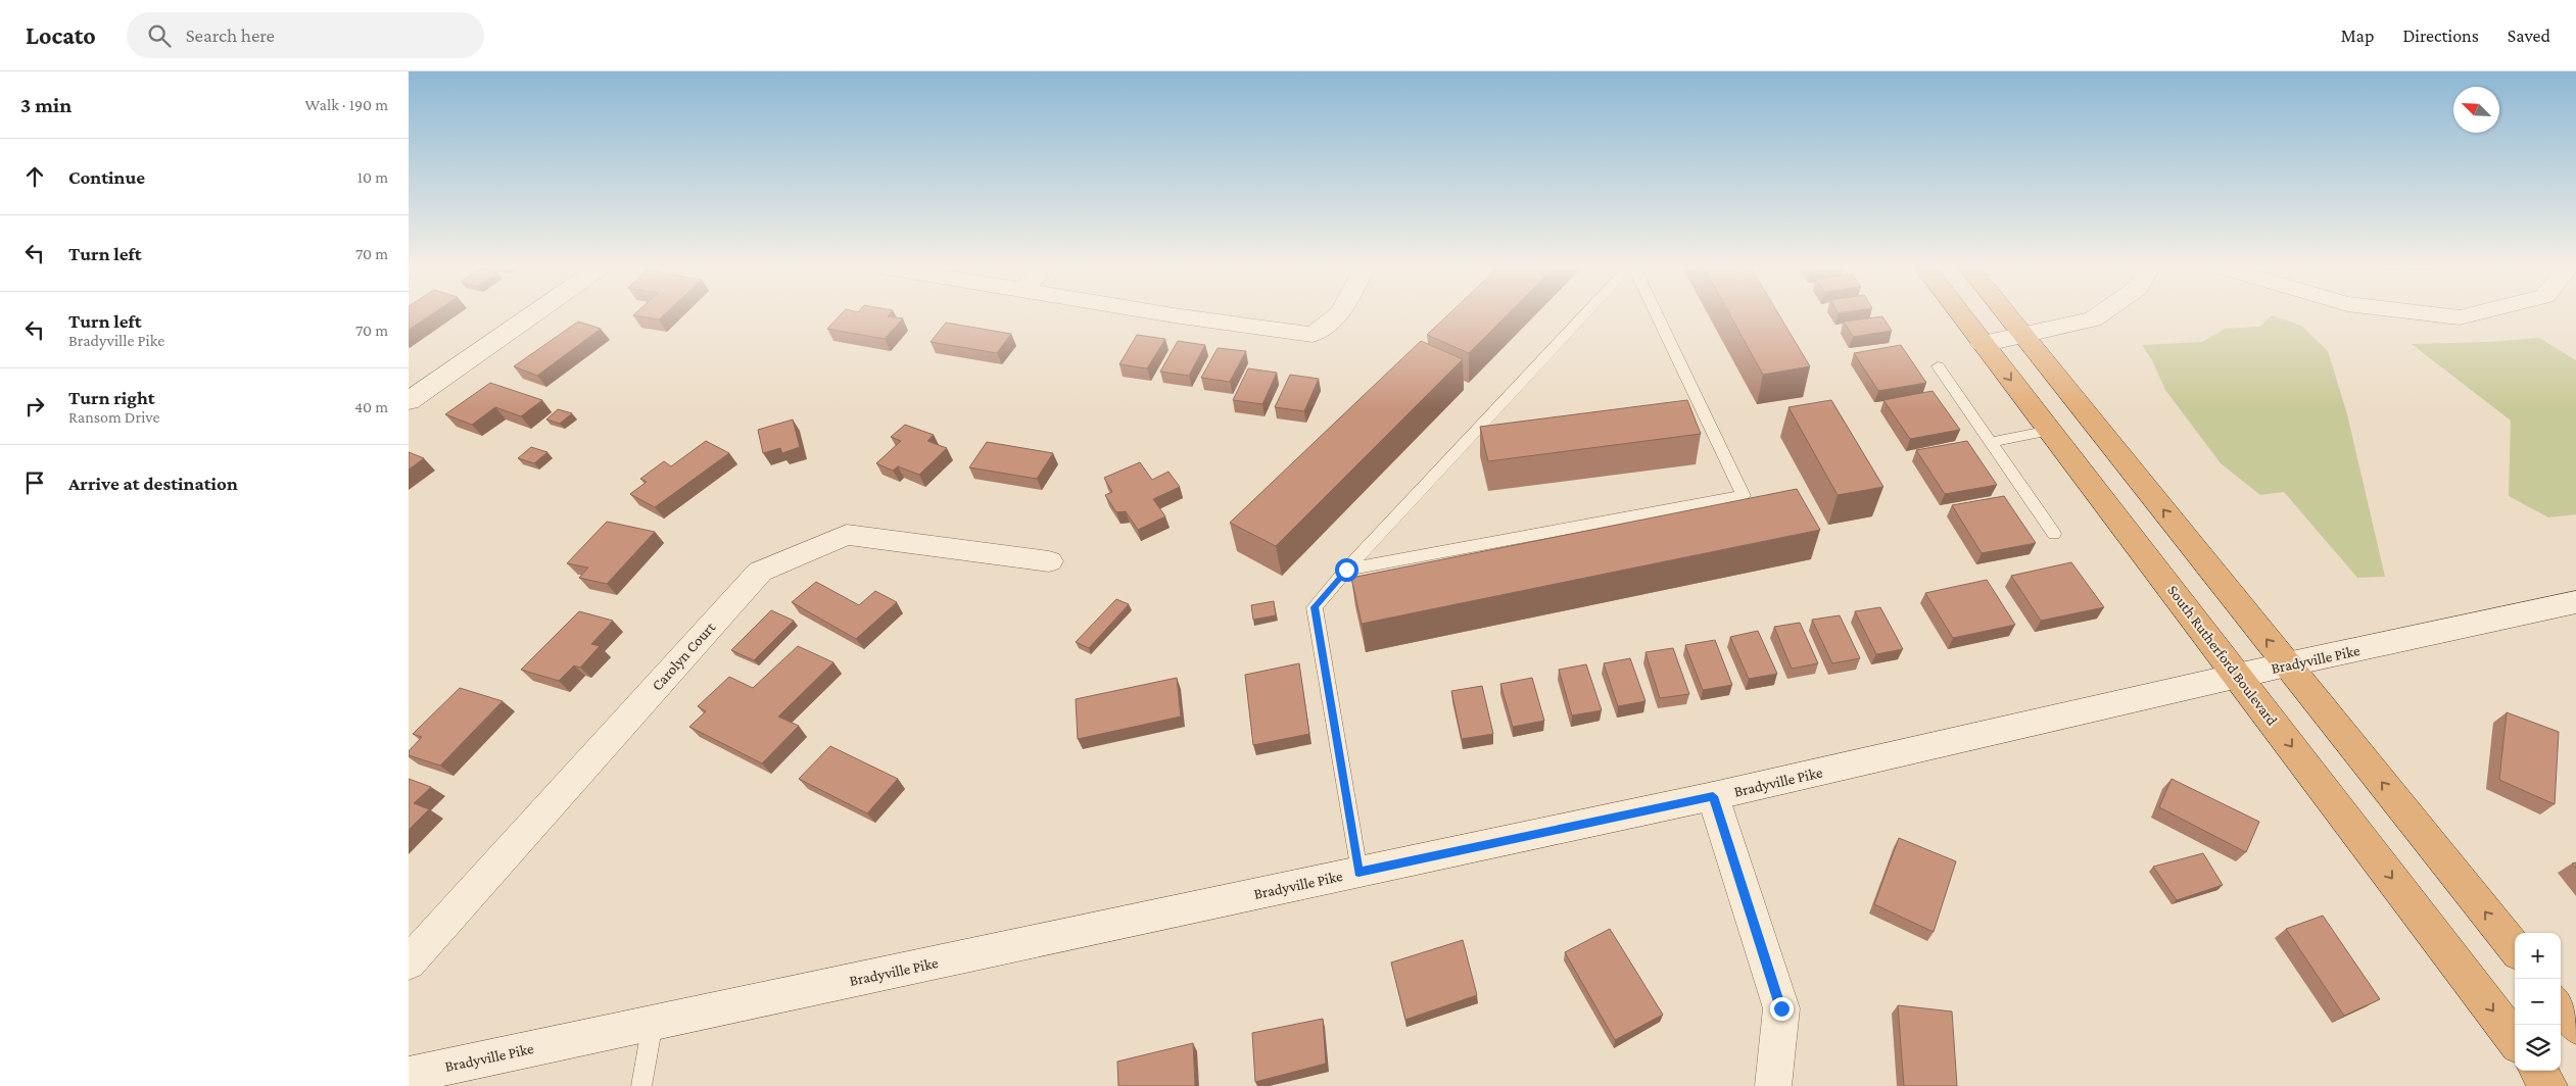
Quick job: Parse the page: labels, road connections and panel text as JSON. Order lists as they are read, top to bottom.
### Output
{
  "streets": {
    "highway": ["South Rutherford Boulevard"],
    "street": ["Carolyn Court", "Bradyville Pike"]
  },
  "crossings": [
    ["South Rutherford Boulevard", "Bradyville Pike"]
  ],
  "north": "top left",
  "page": {
    "header": "Locato",
    "search": "Search here",
    "nav": ["Map", "Directions", "Saved"],
    "heading": ["3 min", "Walk · 190 m"],
    "list": [
      ["Continue", "10 m"],
      ["Turn left", "70 m"],
      ["Turn left", "Bradyville Pike", "70 m"],
      ["Turn right", "Ransom Drive", "40 m"],
      "Arrive at destination"
    ],
    "map_buttons": ["+", "−"]
  }
}
